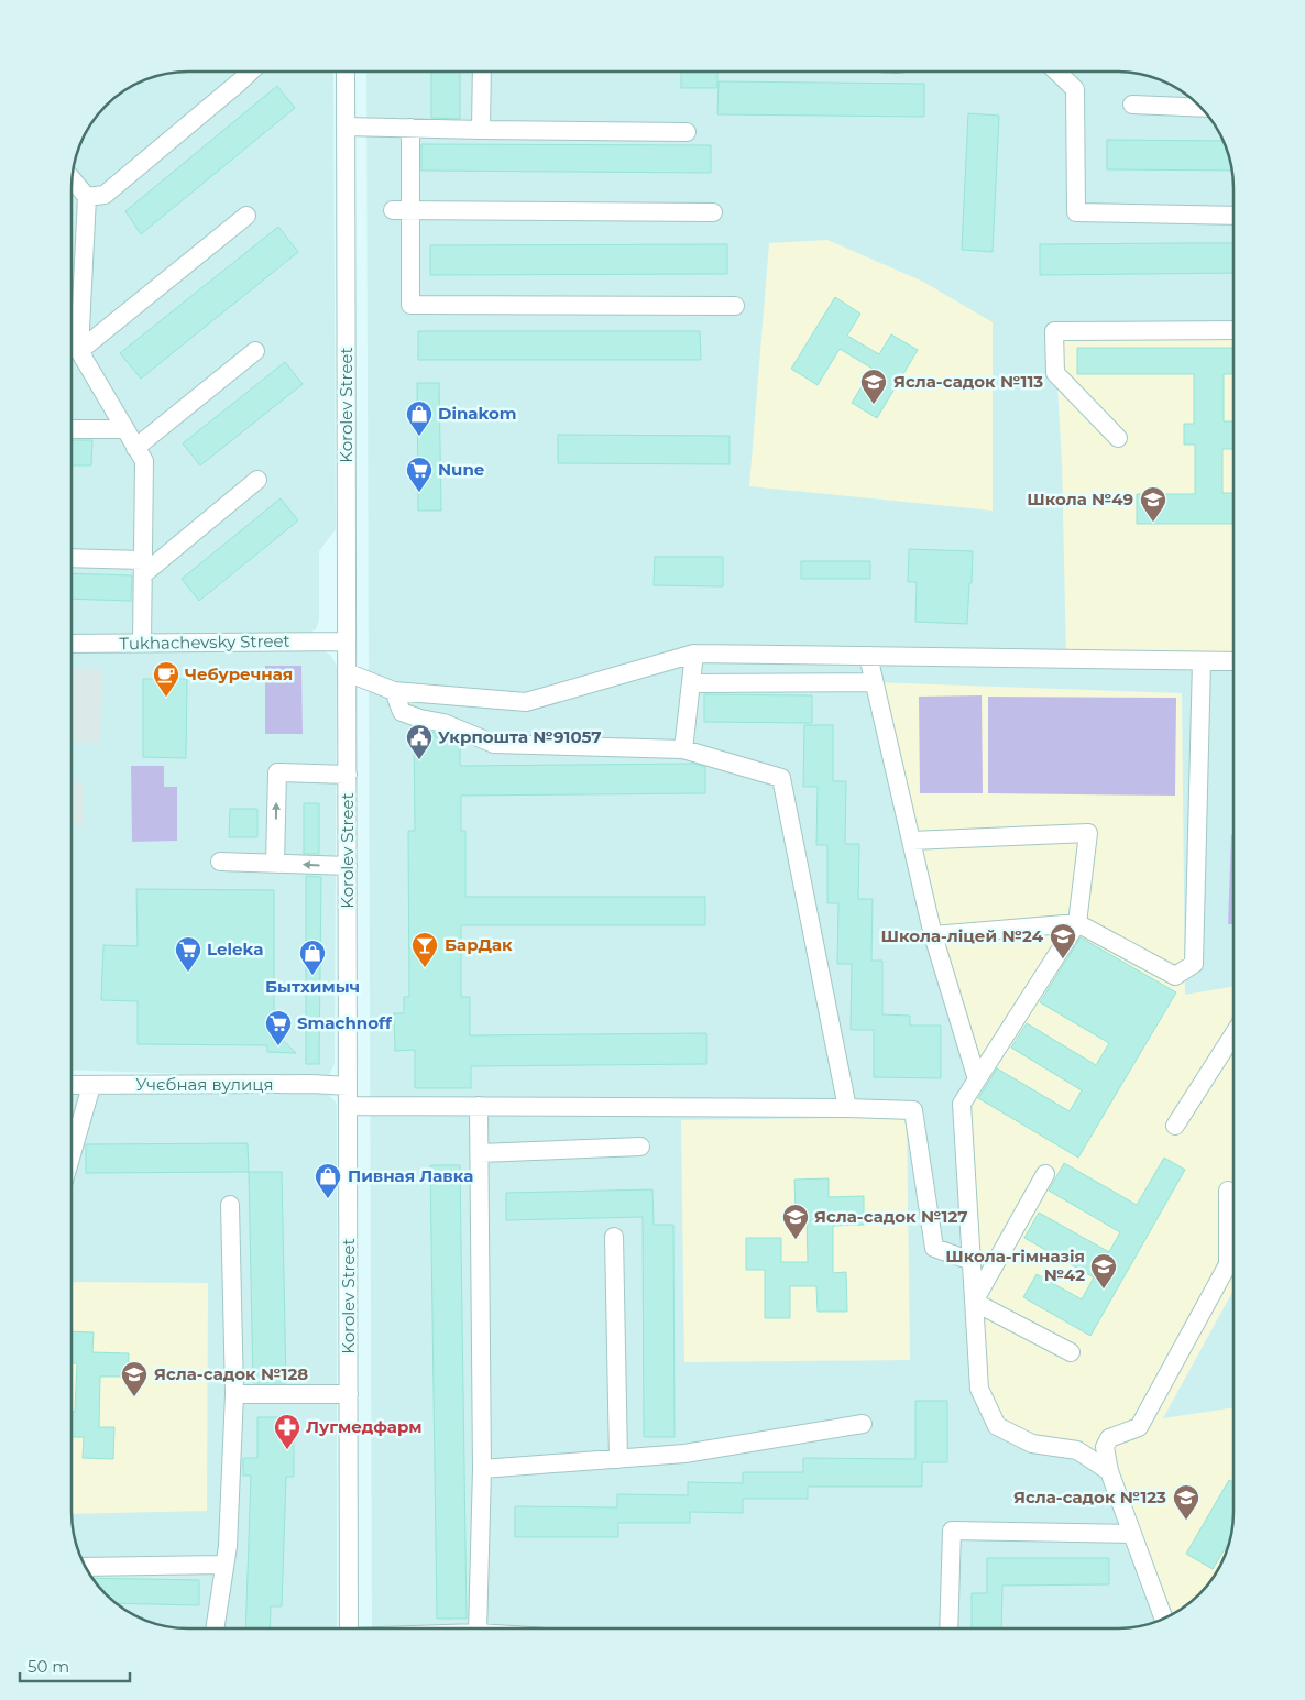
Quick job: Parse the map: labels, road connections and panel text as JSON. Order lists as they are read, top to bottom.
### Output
{
  "streets": {
    "street": ["Korolev Street", "Tukhachevsky Street", "Учєбная вулиця"]
  },
  "crossings": [
    ["Korolev Street", "Tukhachevsky Street"],
    ["Korolev Street", "Учєбная вулиця"]
  ],
  "places": {
    "school or university": [
      "Ясла-садок №113",
      "Школа №49",
      "Школа-ліцей №24",
      "Ясла-садок №127",
      "Школа-гімназія №42",
      "Ясла-садок №128",
      "Ясла-садок №123"
    ],
    "shop": ["Dinakom", "Бытхимыч", "Пивная Лавка"],
    "supermarket": ["Nune", "Leleka", "Smachnoff"],
    "cafe": ["Чебуречная"],
    "public building": ["Укрпошта №91057"],
    "bar": ["БарДак"],
    "pharmacy": ["Лугмедфарм"]
  },
  "scale_bar": "50 m"
}
